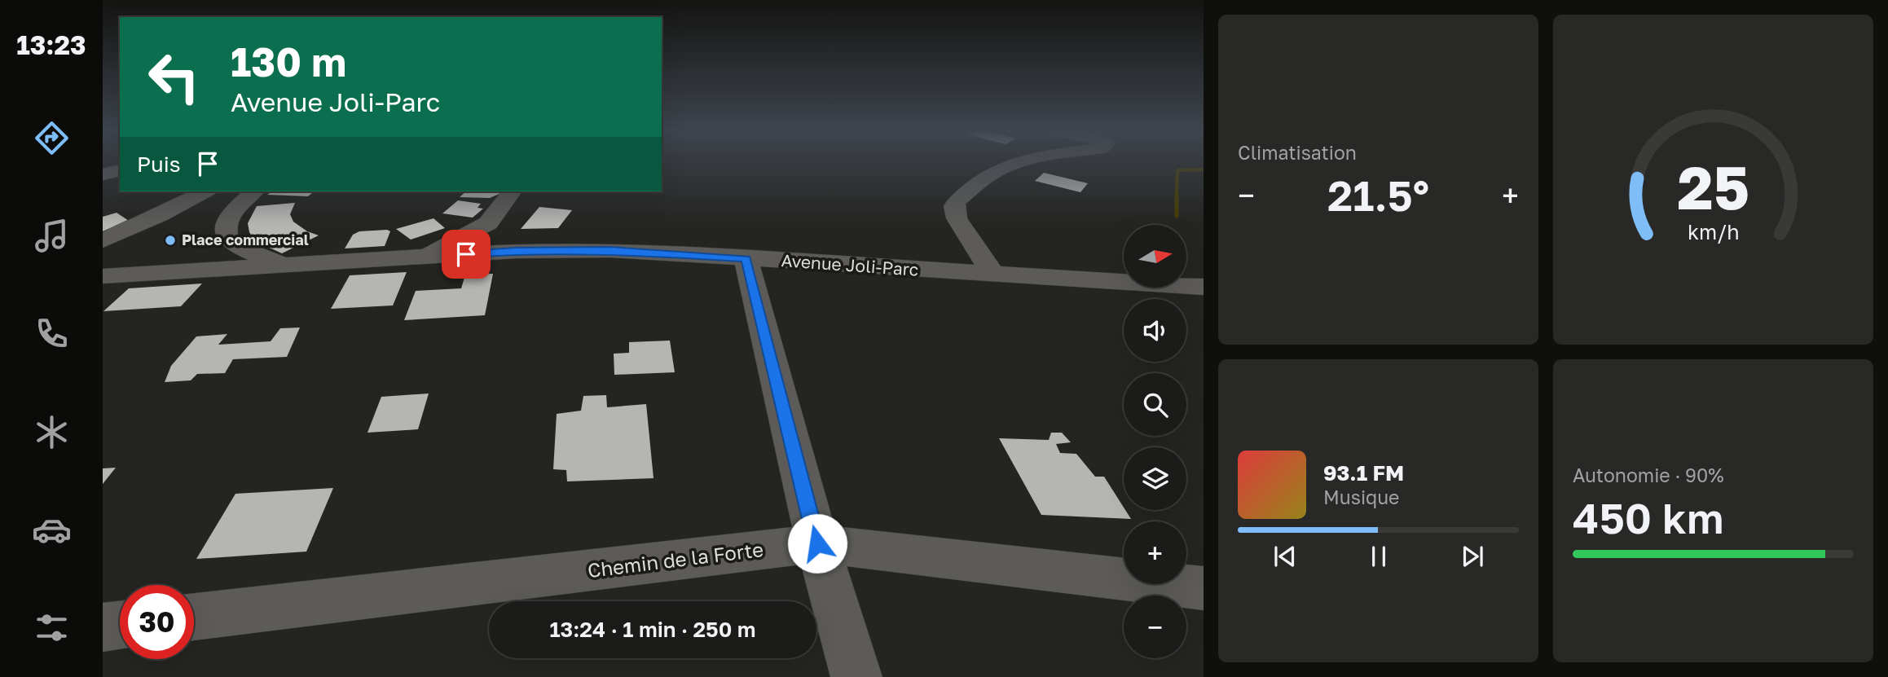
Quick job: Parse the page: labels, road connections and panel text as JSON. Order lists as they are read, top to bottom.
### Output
{
  "streets": {
    "street": ["Avenue Joli-Parc", "Chemin de la Forte"]
  },
  "places": ["Place commercial"],
  "north": "right",
  "page": {
    "tabs": "13:23",
    "tile": [
      "Climatisation",
      ["Autonomie · 90%", "450 km"]
    ],
    "turn": ["130 m", "Avenue Joli-Parc"],
    "then": "Puis",
    "heat": ["−", "21.5°", "+"],
    "map_buttons": ["+", "−"],
    "song": ["93.1 FM", "Musique"],
    "limit": "30",
    "trip": "13:24 · 1 min · 250 m",
    "gauge": ["25", "km/h"]
  }
}
